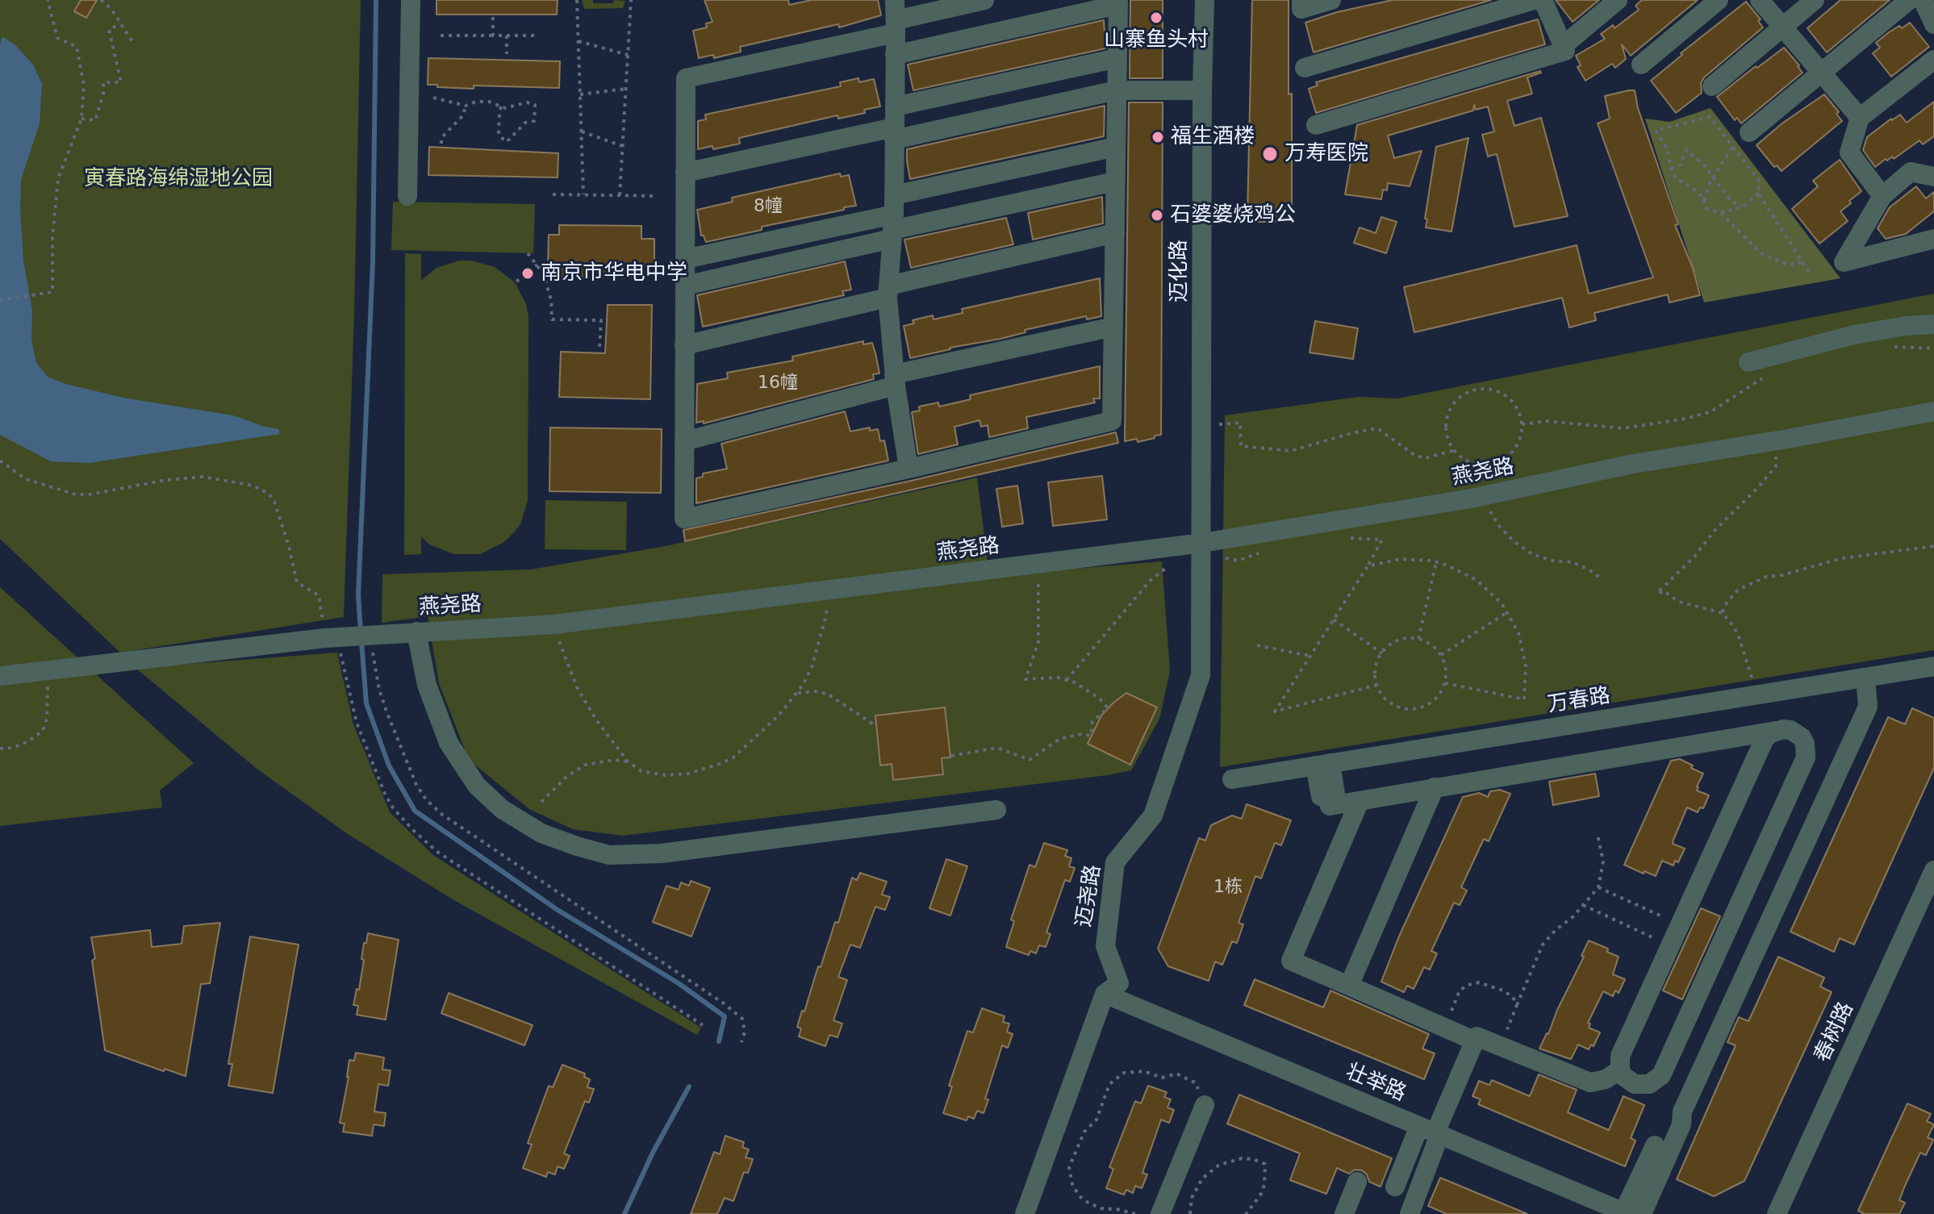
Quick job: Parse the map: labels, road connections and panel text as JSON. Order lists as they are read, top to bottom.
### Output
{
  "streets": {
    "street": [
      "迈化路",
      "燕尧路",
      "万春路",
      "迈尧路",
      "春树路",
      "壮举路"
    ]
  },
  "crossings": [
    ["迈化路", "燕尧路"],
    ["迈化路", "迈尧路"],
    ["燕尧路", "迈尧路"],
    ["迈尧路", "壮举路"]
  ],
  "parks": ["寅春路海绵湿地公园"],
  "places": [
    "山寨鱼头村",
    "福生酒楼",
    "万寿医院",
    "石婆婆烧鸡公",
    "南京市华电中学"
  ],
  "house_numbers": ["8幢", "16幢", "1栋"]
}
